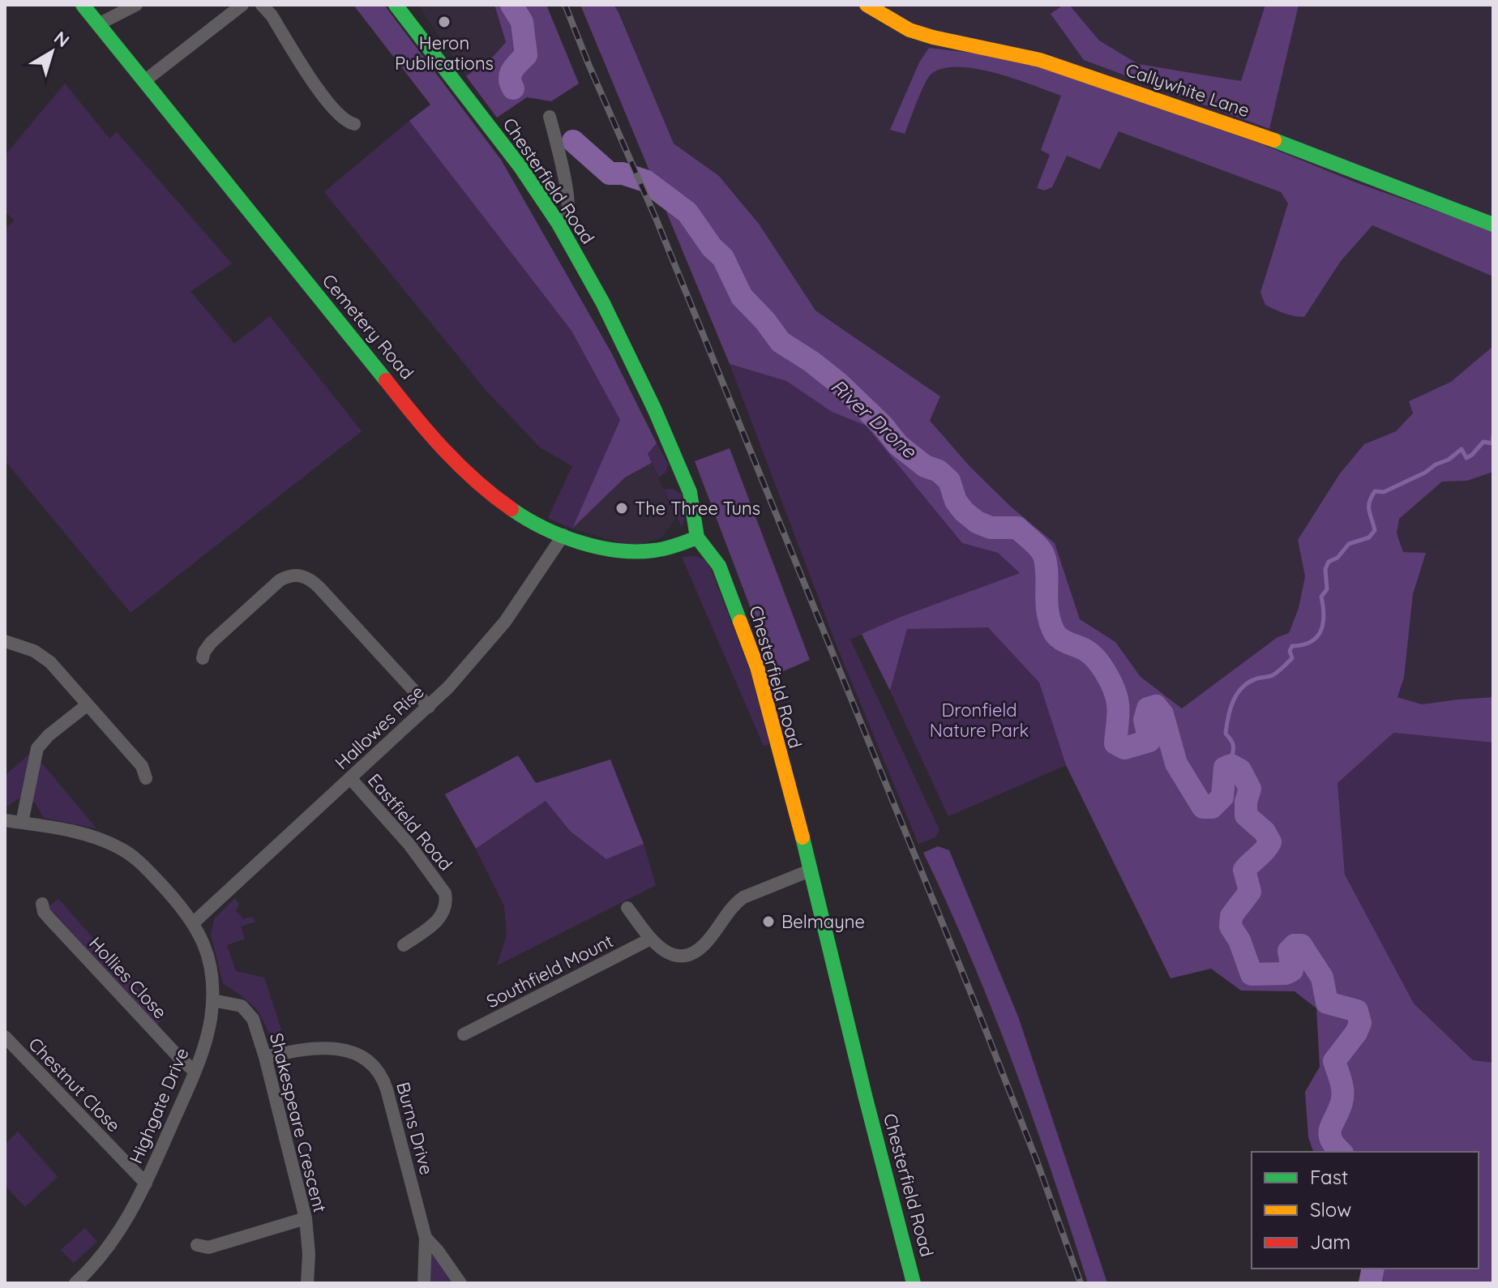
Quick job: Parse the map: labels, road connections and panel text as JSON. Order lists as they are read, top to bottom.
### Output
{
  "streets": {
    "street": [
      "Callywhite Lane",
      "Chesterfield Road",
      "Cemetery Road",
      "Hallowes Rise",
      "Eastfield Road",
      "Southfield Mount",
      "Hollies Close",
      "Chestnut Close",
      "Highgate Drive",
      "Shakespeare Crescent",
      "Burns Drive"
    ]
  },
  "crossings": [
    ["Chesterfield Road", "Cemetery Road"],
    ["Cemetery Road", "Hallowes Rise"],
    ["Hallowes Rise", "Eastfield Road"],
    ["Hallowes Rise", "Highgate Drive"],
    ["Hollies Close", "Highgate Drive"],
    ["Chestnut Close", "Highgate Drive"],
    ["Highgate Drive", "Shakespeare Crescent"],
    ["Shakespeare Crescent", "Burns Drive"]
  ],
  "water": ["River Drone"],
  "parks": ["Dronfield Nature Park"],
  "places": ["Heron Publications", "The Three Tuns", "Belmayne"],
  "legend": ["Fast", "Slow", "Jam"],
  "north": "top right"
}
